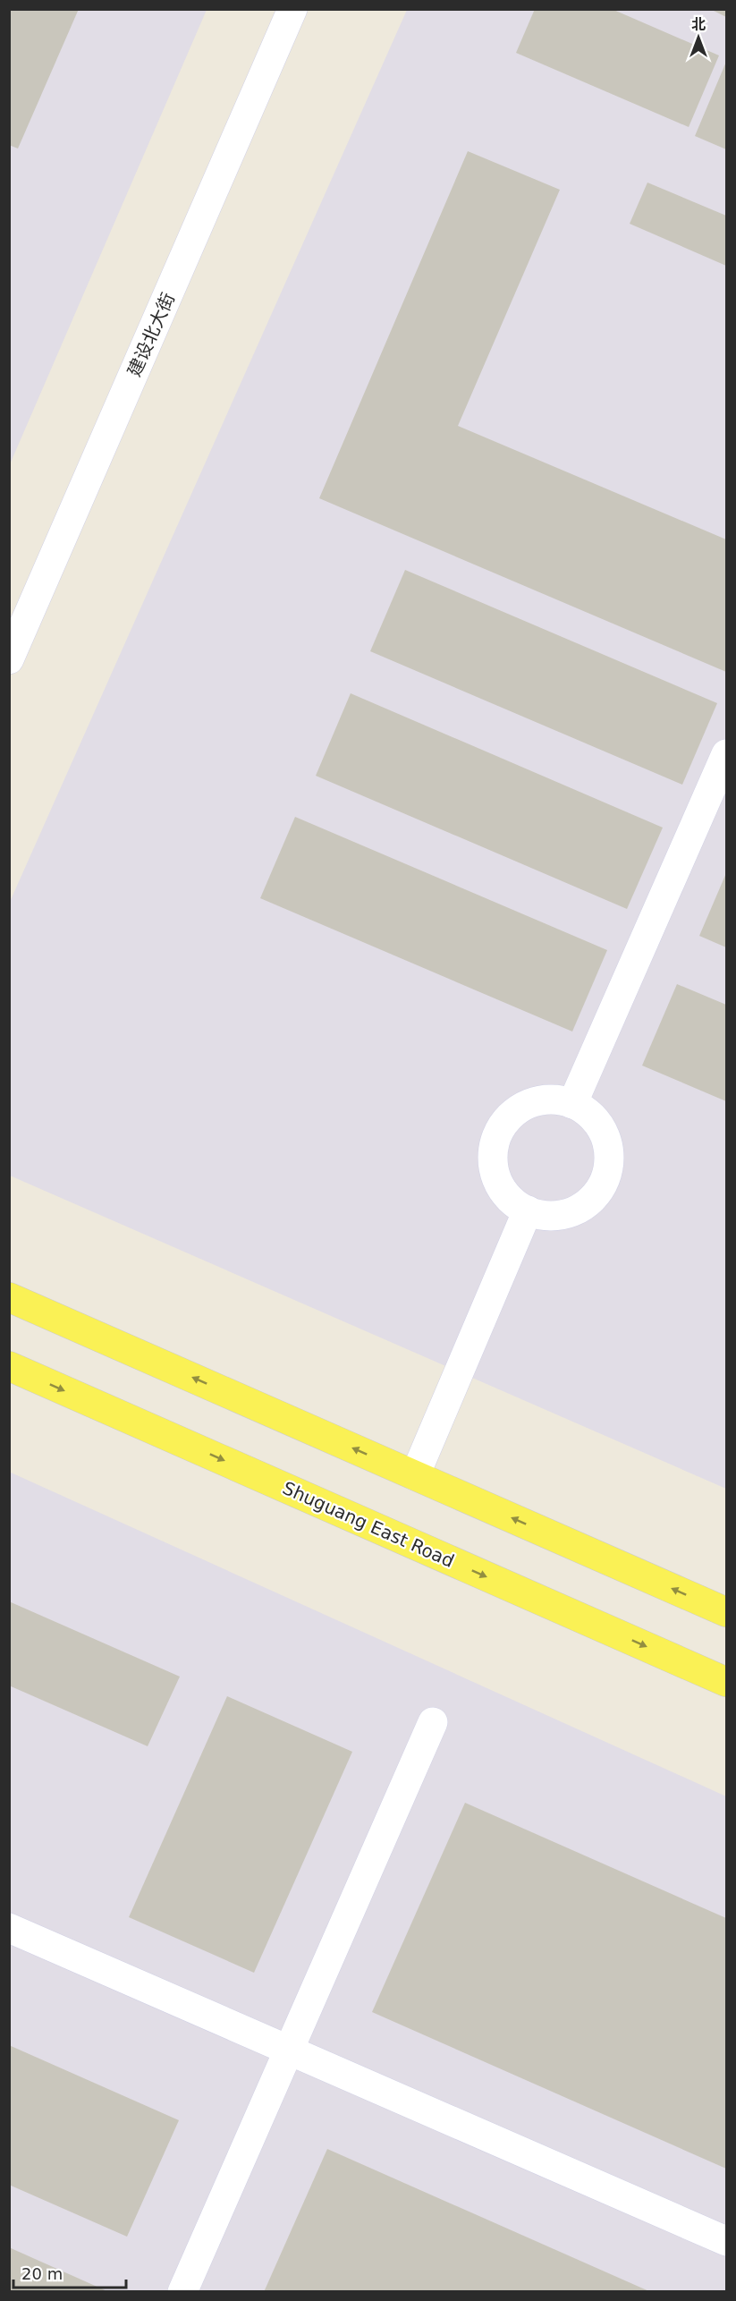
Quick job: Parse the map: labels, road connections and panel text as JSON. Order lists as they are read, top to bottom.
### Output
{
  "streets": {
    "main road": ["Shuguang East Road"],
    "street": ["建设北大街"]
  },
  "scale_bar": "20 m",
  "north": "top"
}
